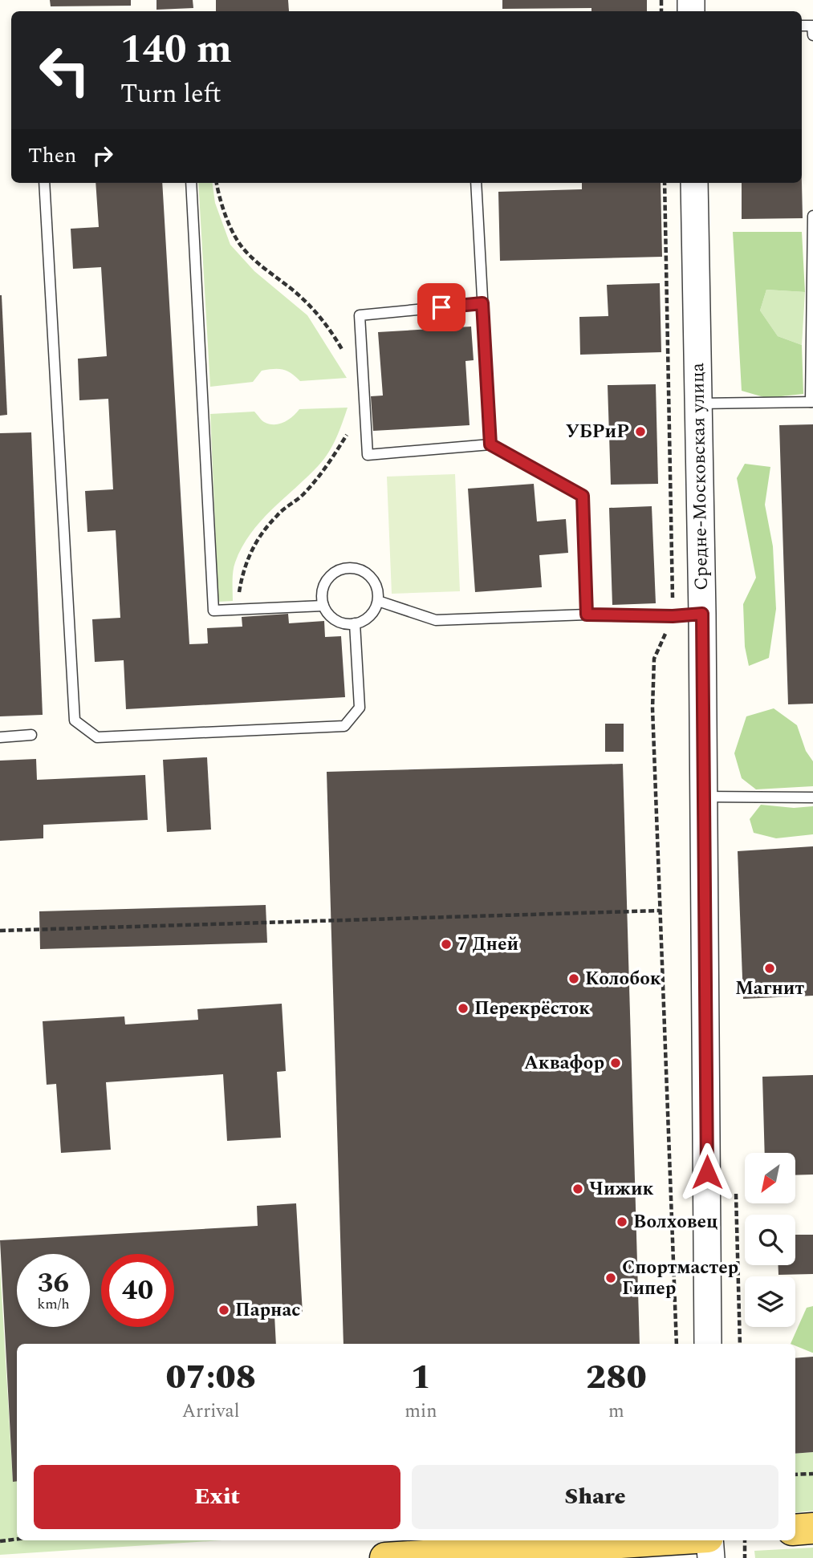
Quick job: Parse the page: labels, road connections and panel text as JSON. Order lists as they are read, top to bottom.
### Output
{
  "streets": {
    "street": ["Средне-Московская улица"]
  },
  "places": [
    "УБРиР",
    "7 Дней",
    "Магнит",
    "Колобок",
    "Перекрёсток",
    "Аквафор",
    "Чижик",
    "Волховец",
    "Спортмастер Гипер",
    "Парнас"
  ],
  "north": "bottom left",
  "page": {
    "turn": ["140 m", "Turn left"],
    "then": "Then",
    "speed": "36 km/h",
    "limit": "40",
    "eta": [
      "07:08",
      "Arrival",
      "1",
      "min",
      "280",
      "m"
    ],
    "buttons": ["Exit", "Share"]
  }
}
